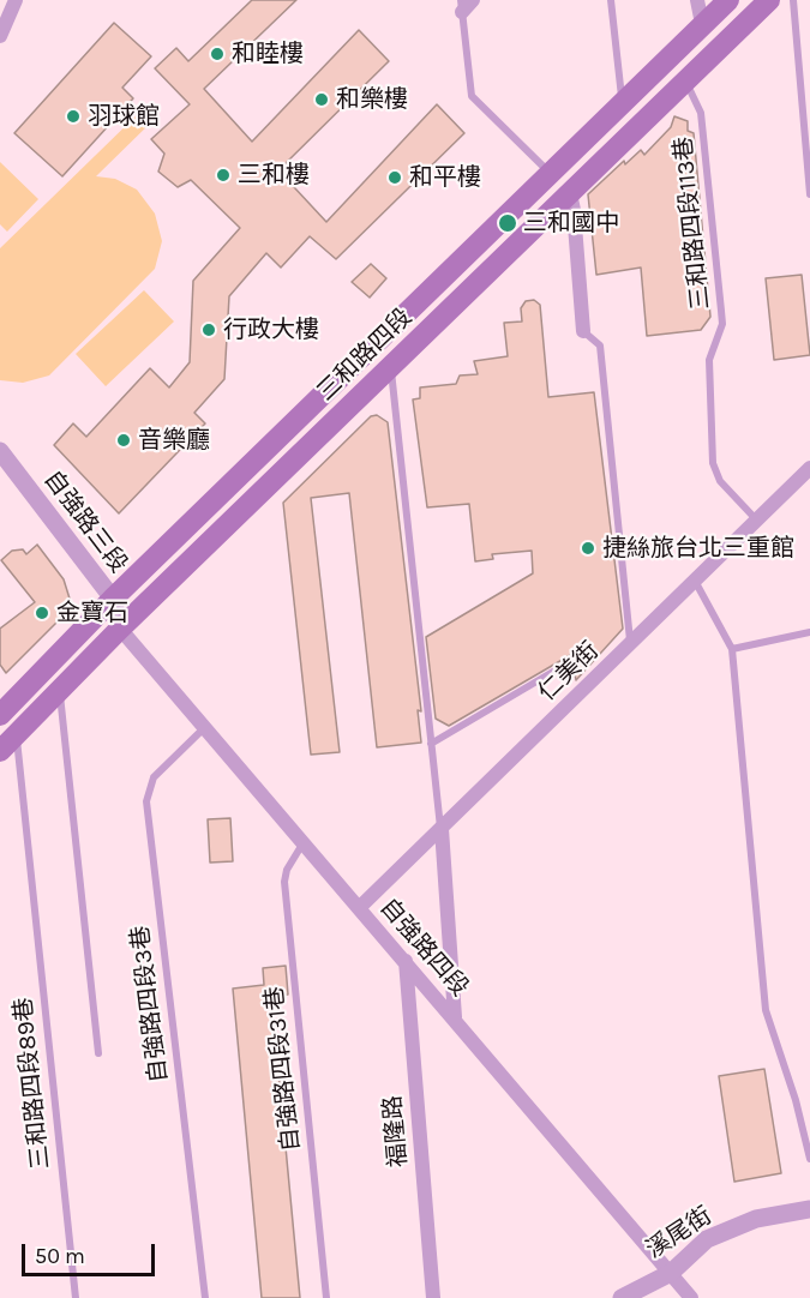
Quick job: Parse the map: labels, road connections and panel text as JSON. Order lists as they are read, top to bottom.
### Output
{
  "streets": {
    "main road": ["三和路四段"],
    "street": [
      "自強路三段",
      "仁美街",
      "自強路四段",
      "福隆路",
      "溪尾街"
    ],
    "lane": [
      "三和路四段113巷",
      "自強路四段3巷",
      "自強路四段31巷",
      "三和路四段89巷"
    ]
  },
  "crossings": [
    ["三和路四段113巷", "三和路四段"],
    ["三和路四段113巷", "仁美街"],
    ["三和路四段", "自強路三段"],
    ["三和路四段", "自強路四段"],
    ["三和路四段", "三和路四段89巷"],
    ["自強路三段", "自強路四段"],
    ["仁美街", "自強路四段"],
    ["自強路四段", "自強路四段3巷"],
    ["自強路四段", "自強路四段31巷"],
    ["自強路四段", "福隆路"],
    ["自強路四段", "溪尾街"]
  ],
  "places": [
    "和睦樓",
    "和樂樓",
    "羽球館",
    "三和樓",
    "和平樓",
    "三和國中",
    "行政大樓",
    "音樂廳",
    "捷絲旅台北三重館",
    "金寶石"
  ],
  "scale_bar": "50 m"
}
